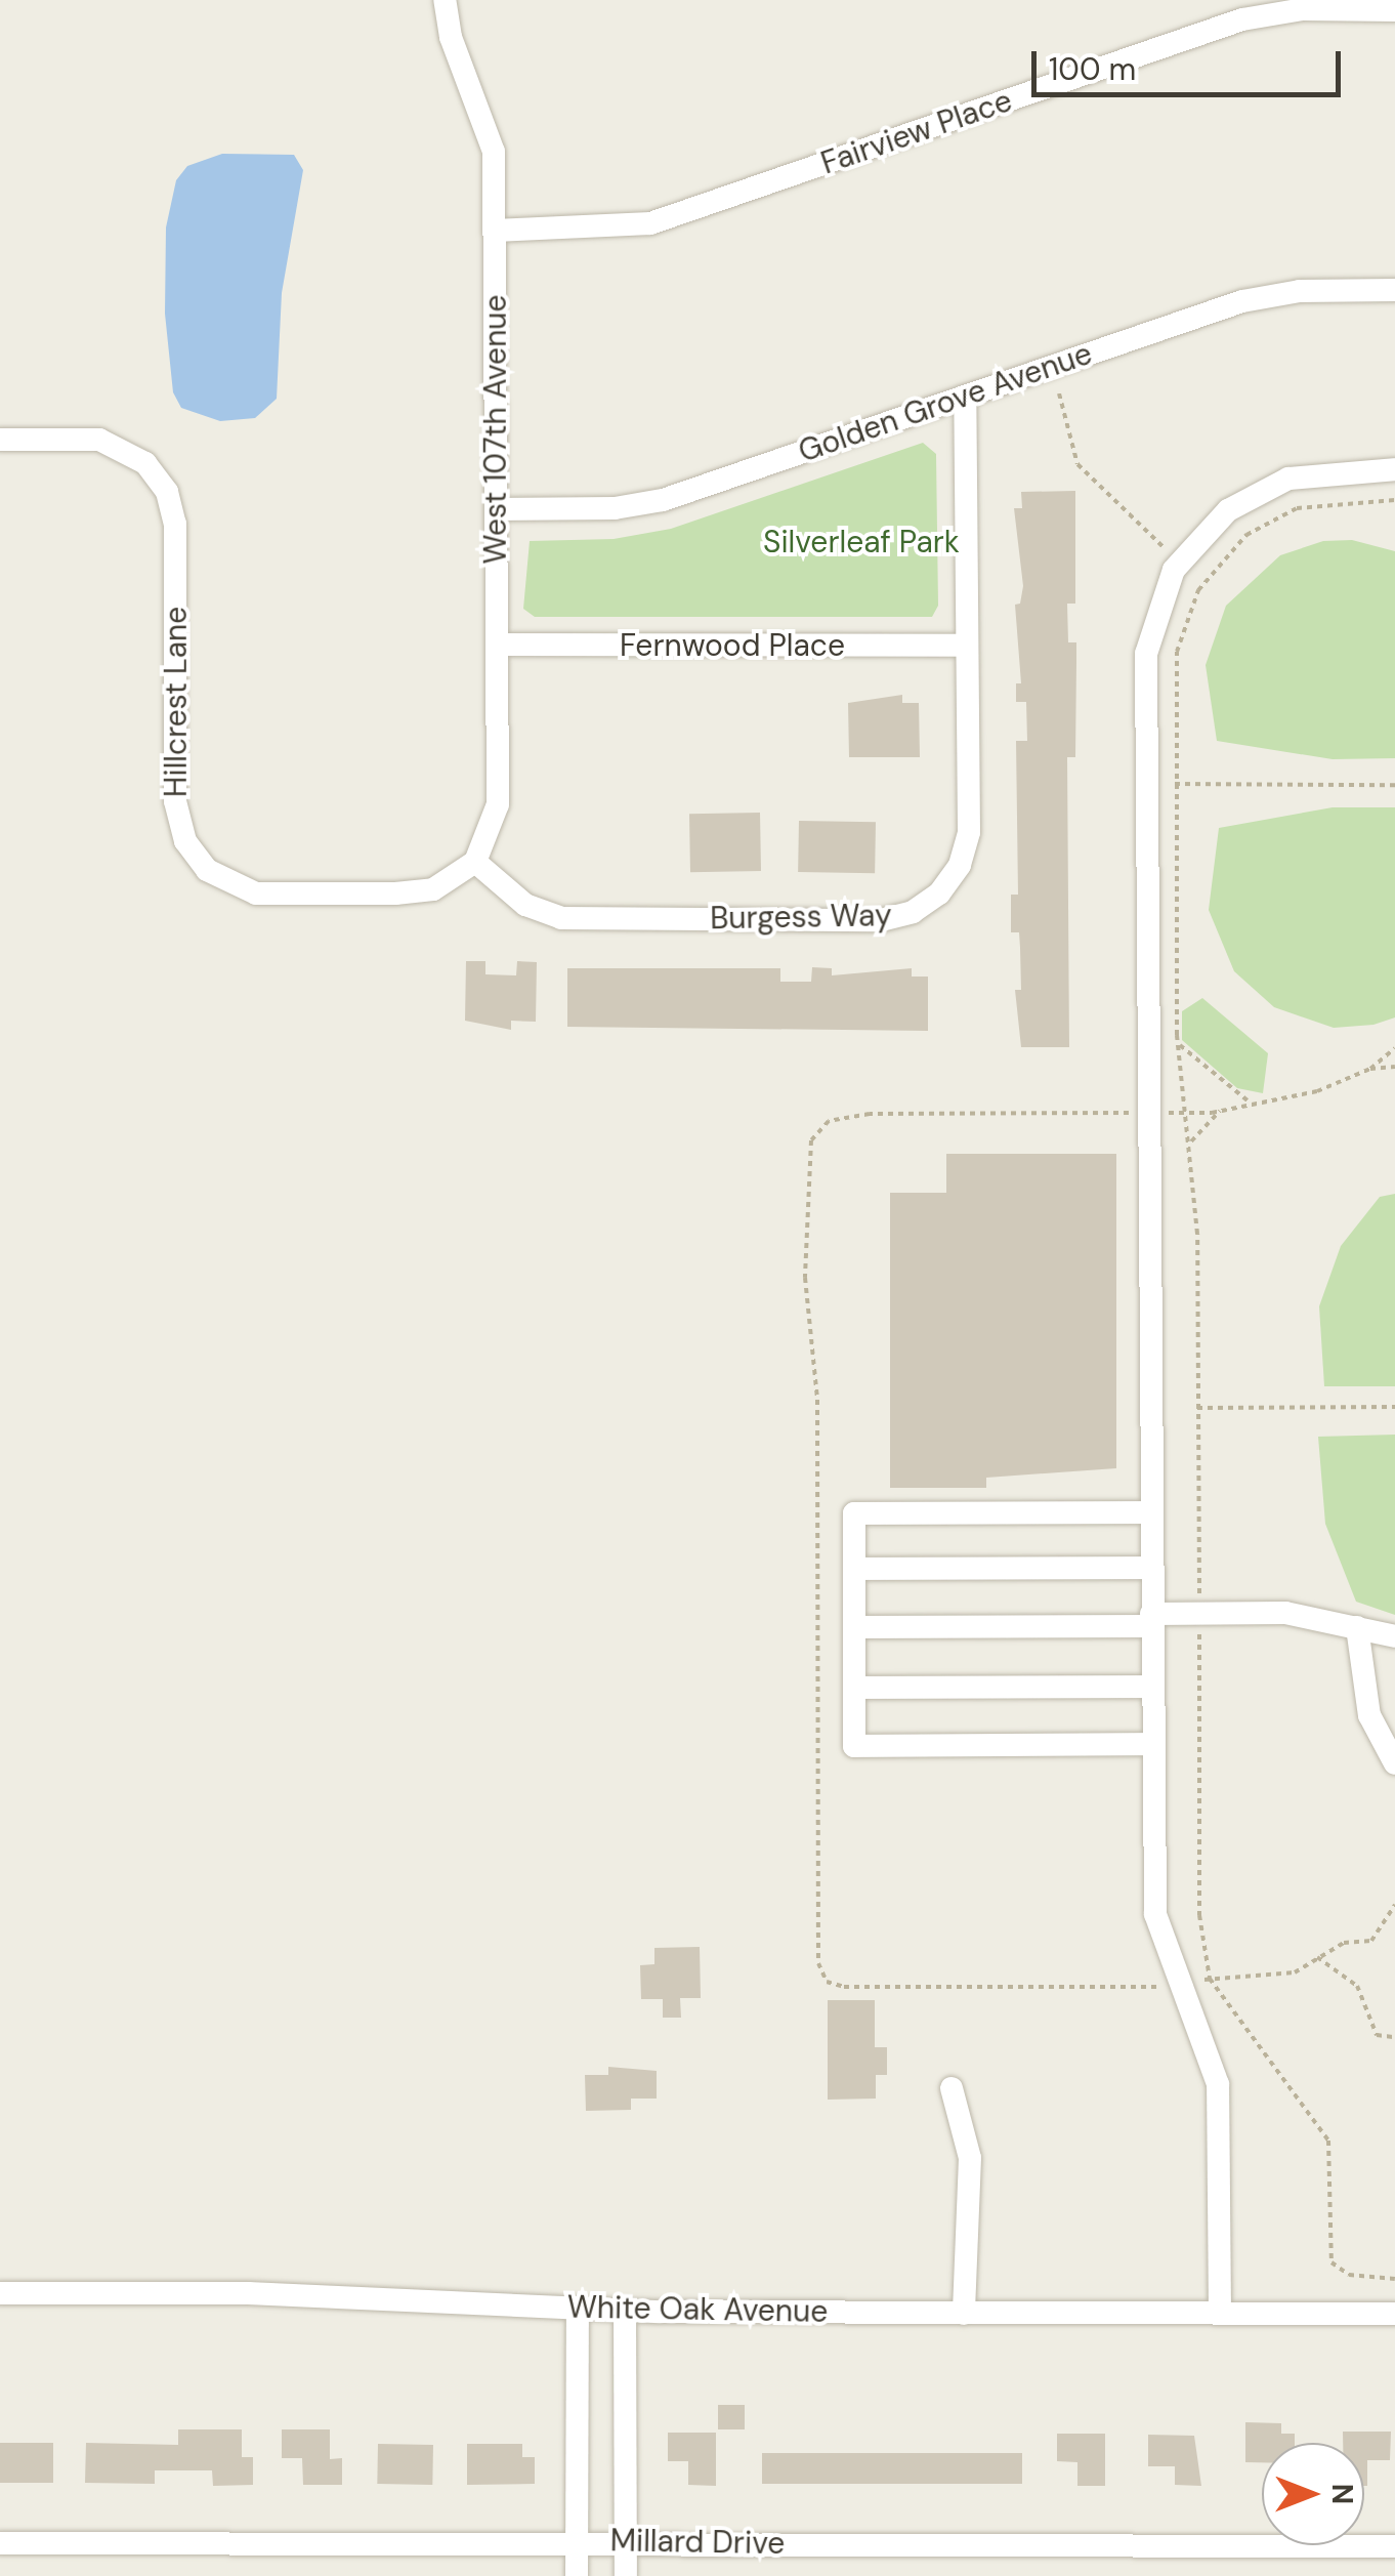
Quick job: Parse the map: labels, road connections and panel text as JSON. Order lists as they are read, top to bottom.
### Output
{
  "streets": {
    "street": [
      "Fairview Place",
      "Golden Grove Avenue",
      "West 107th Avenue",
      "Fernwood Place",
      "Hillcrest Lane",
      "Burgess Way",
      "White Oak Avenue",
      "Millard Drive"
    ]
  },
  "crossings": [
    ["Fairview Place", "West 107th Avenue"],
    ["Golden Grove Avenue", "West 107th Avenue"],
    ["Golden Grove Avenue", "Burgess Way"],
    ["West 107th Avenue", "Fernwood Place"],
    ["West 107th Avenue", "Hillcrest Lane"],
    ["West 107th Avenue", "Burgess Way"],
    ["Fernwood Place", "Burgess Way"],
    ["Hillcrest Lane", "Burgess Way"]
  ],
  "parks": ["Silverleaf Park"],
  "scale_bar": "100 m",
  "north": "right"
}
